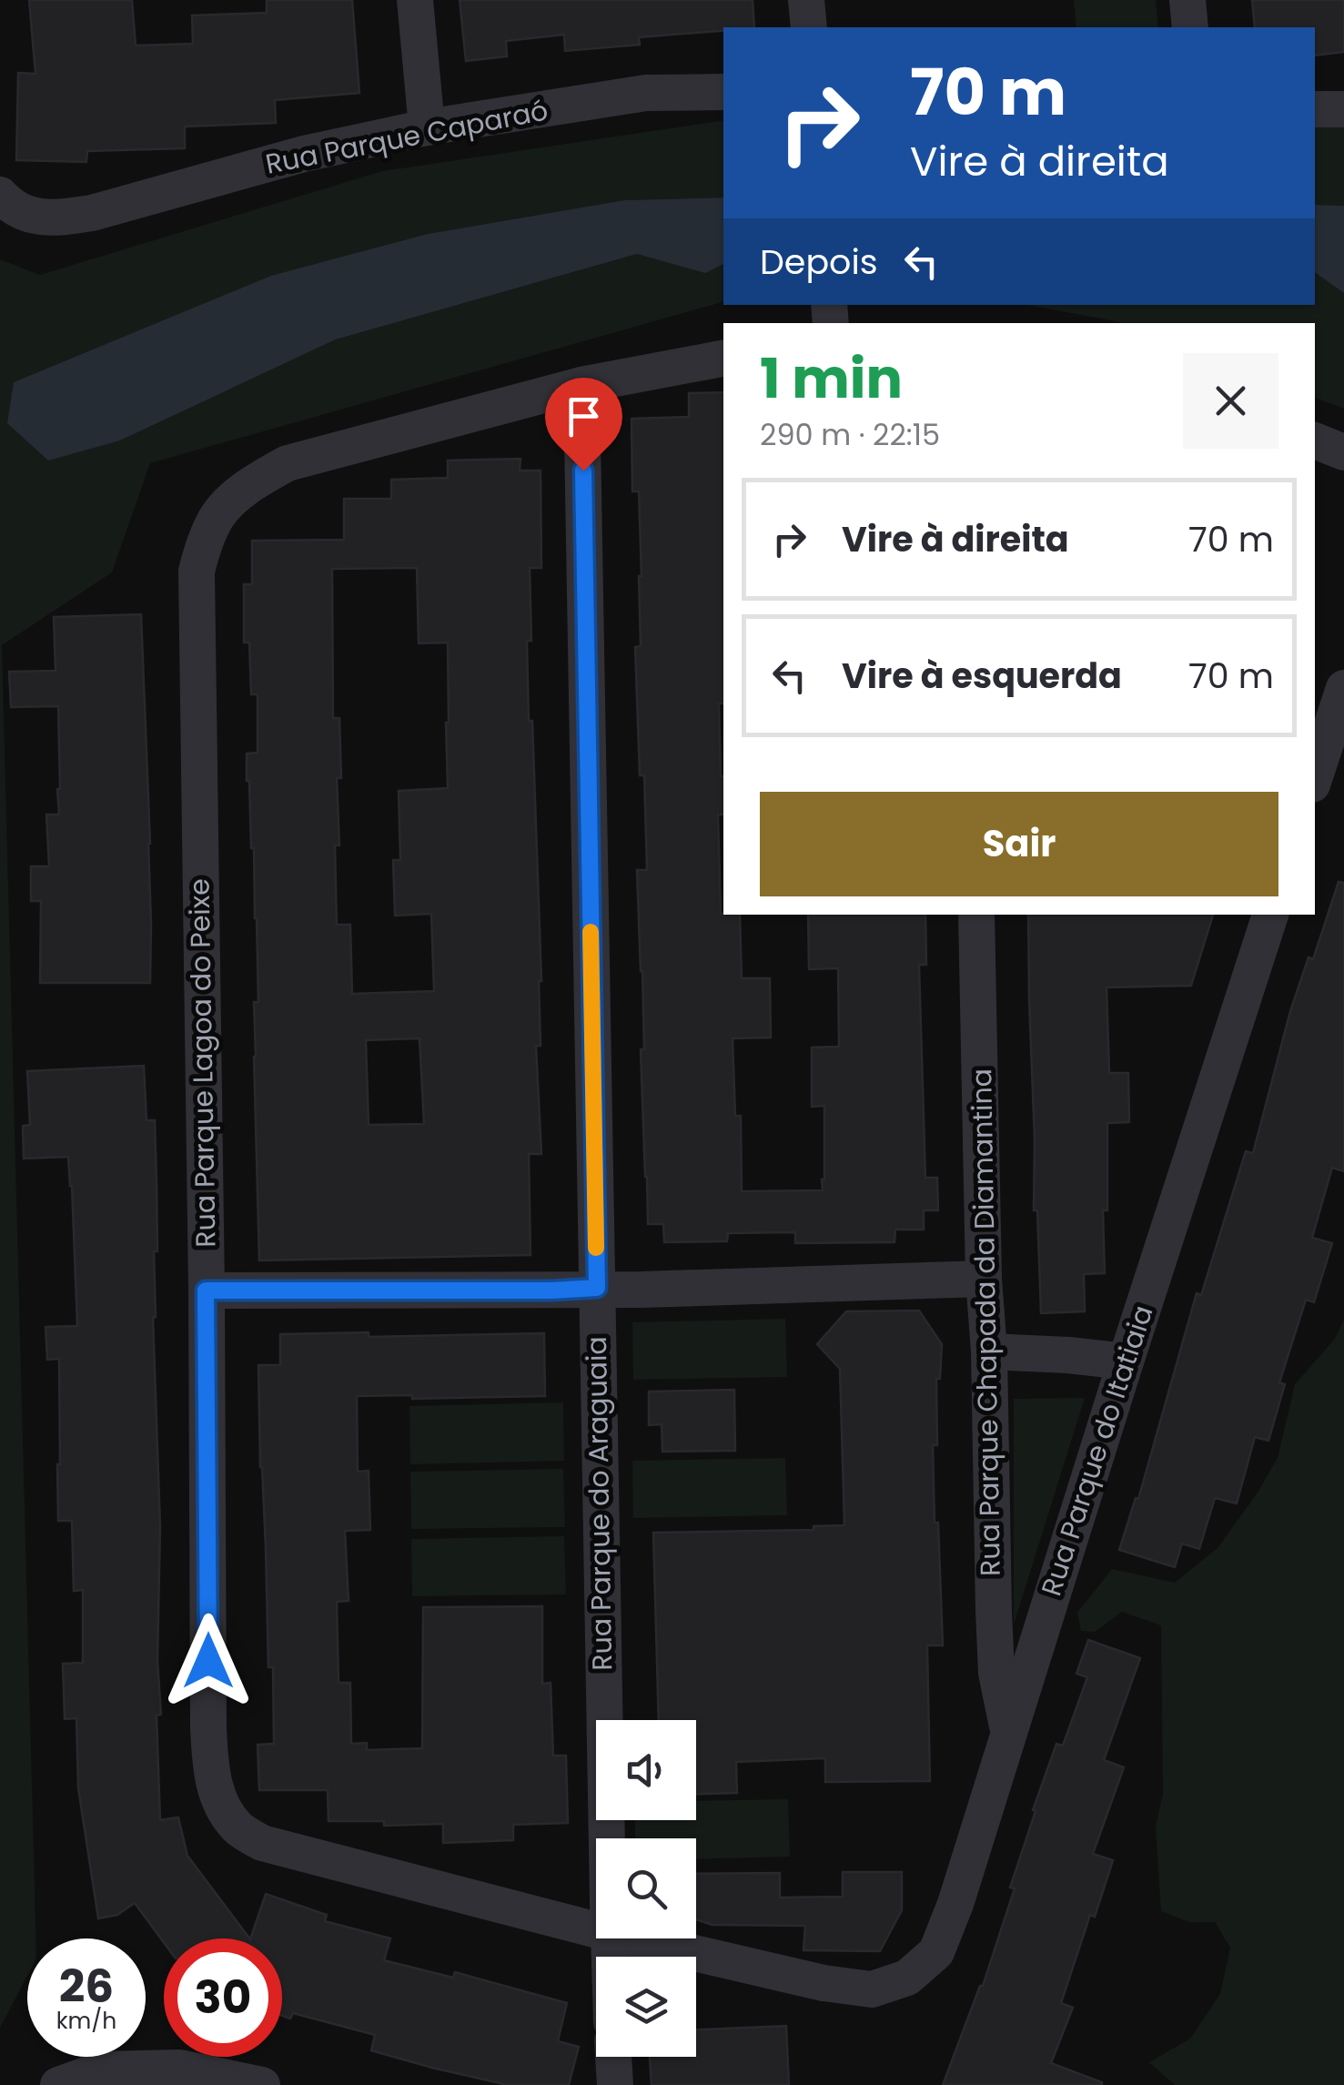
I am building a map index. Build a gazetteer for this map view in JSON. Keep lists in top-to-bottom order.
{
  "streets": {
    "street": [
      "Rua Parque Caparaó",
      "Rua Parque Lagoa do Peixe",
      "Rua Parque Chapada da Diamantina",
      "Rua Parque do Itatiaia",
      "Rua Parque do Araguaia"
    ]
  },
  "crossings": [
    ["Rua Parque Lagoa do Peixe", "Rua Parque do Araguaia"],
    ["Rua Parque Chapada da Diamantina", "Rua Parque do Itatiaia"]
  ],
  "page": {
    "turn": ["70 m", "Vire à direita"],
    "then": "Depois",
    "heading": ["1 min", "290 m · 22:15"],
    "list": [
      {
        "name": "Vire à direita",
        "value": "70 m"
      },
      {
        "name": "Vire à esquerda",
        "value": "70 m"
      }
    ],
    "buttons": "Sair",
    "speed": "26 km/h",
    "limit": "30"
  }
}
